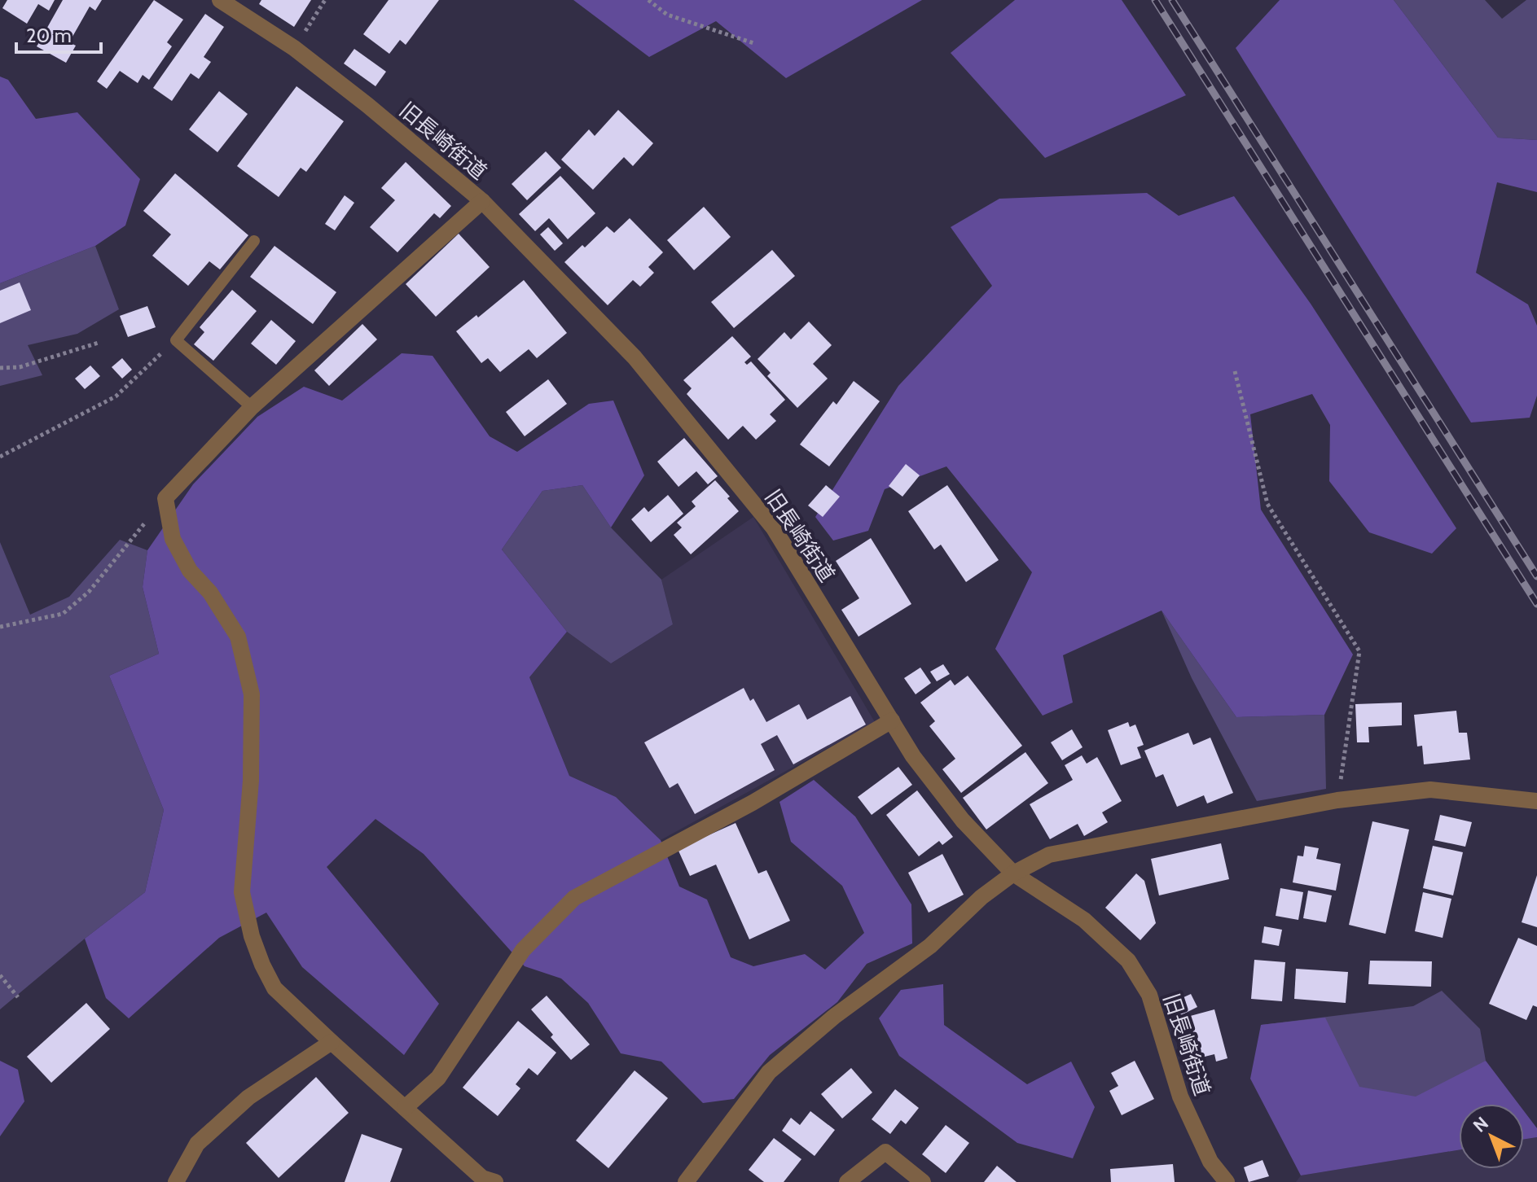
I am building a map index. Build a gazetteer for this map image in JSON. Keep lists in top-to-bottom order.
{
  "streets": {
    "street": ["旧長崎街道"]
  },
  "scale_bar": "20 m",
  "north": "top left"
}
